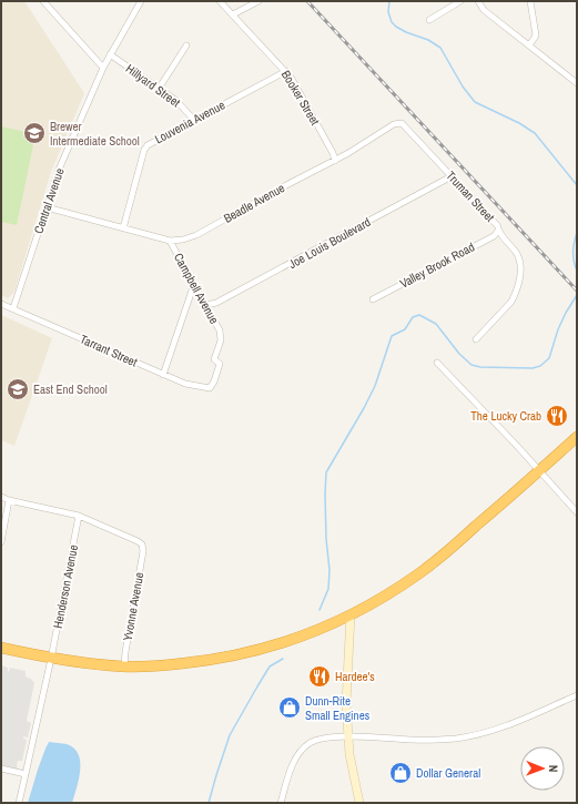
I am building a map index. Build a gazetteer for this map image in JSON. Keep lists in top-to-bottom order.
{
  "streets": {
    "street": [
      "Hillyard Street",
      "Booker Street",
      "Louvenia Avenue",
      "Truman Street",
      "Central Avenue",
      "Beadle Avenue",
      "Joe Louis Boulevard",
      "Valley Brook Road",
      "Campbell Avenue",
      "Tarrant Street",
      "Henderson Avenue",
      "Yvonne Avenue"
    ]
  },
  "crossings": [
    ["Hillyard Street", "Louvenia Avenue"],
    ["Hillyard Street", "Central Avenue"],
    ["Booker Street", "Louvenia Avenue"],
    ["Booker Street", "Truman Street"],
    ["Booker Street", "Beadle Avenue"],
    ["Louvenia Avenue", "Campbell Avenue"],
    ["Truman Street", "Beadle Avenue"],
    ["Truman Street", "Joe Louis Boulevard"],
    ["Truman Street", "Valley Brook Road"],
    ["Central Avenue", "Campbell Avenue"],
    ["Central Avenue", "Tarrant Street"],
    ["Beadle Avenue", "Campbell Avenue"],
    ["Joe Louis Boulevard", "Campbell Avenue"],
    ["Campbell Avenue", "Tarrant Street"],
    ["Henderson Avenue", "Yvonne Avenue"]
  ],
  "places": {
    "school or university": ["Brewer Intermediate School", "East End School"],
    "restaurant": ["The Lucky Crab", "Hardee's"],
    "shop": ["Dunn-Rite Small Engines", "Dollar General"]
  },
  "north": "right"
}
